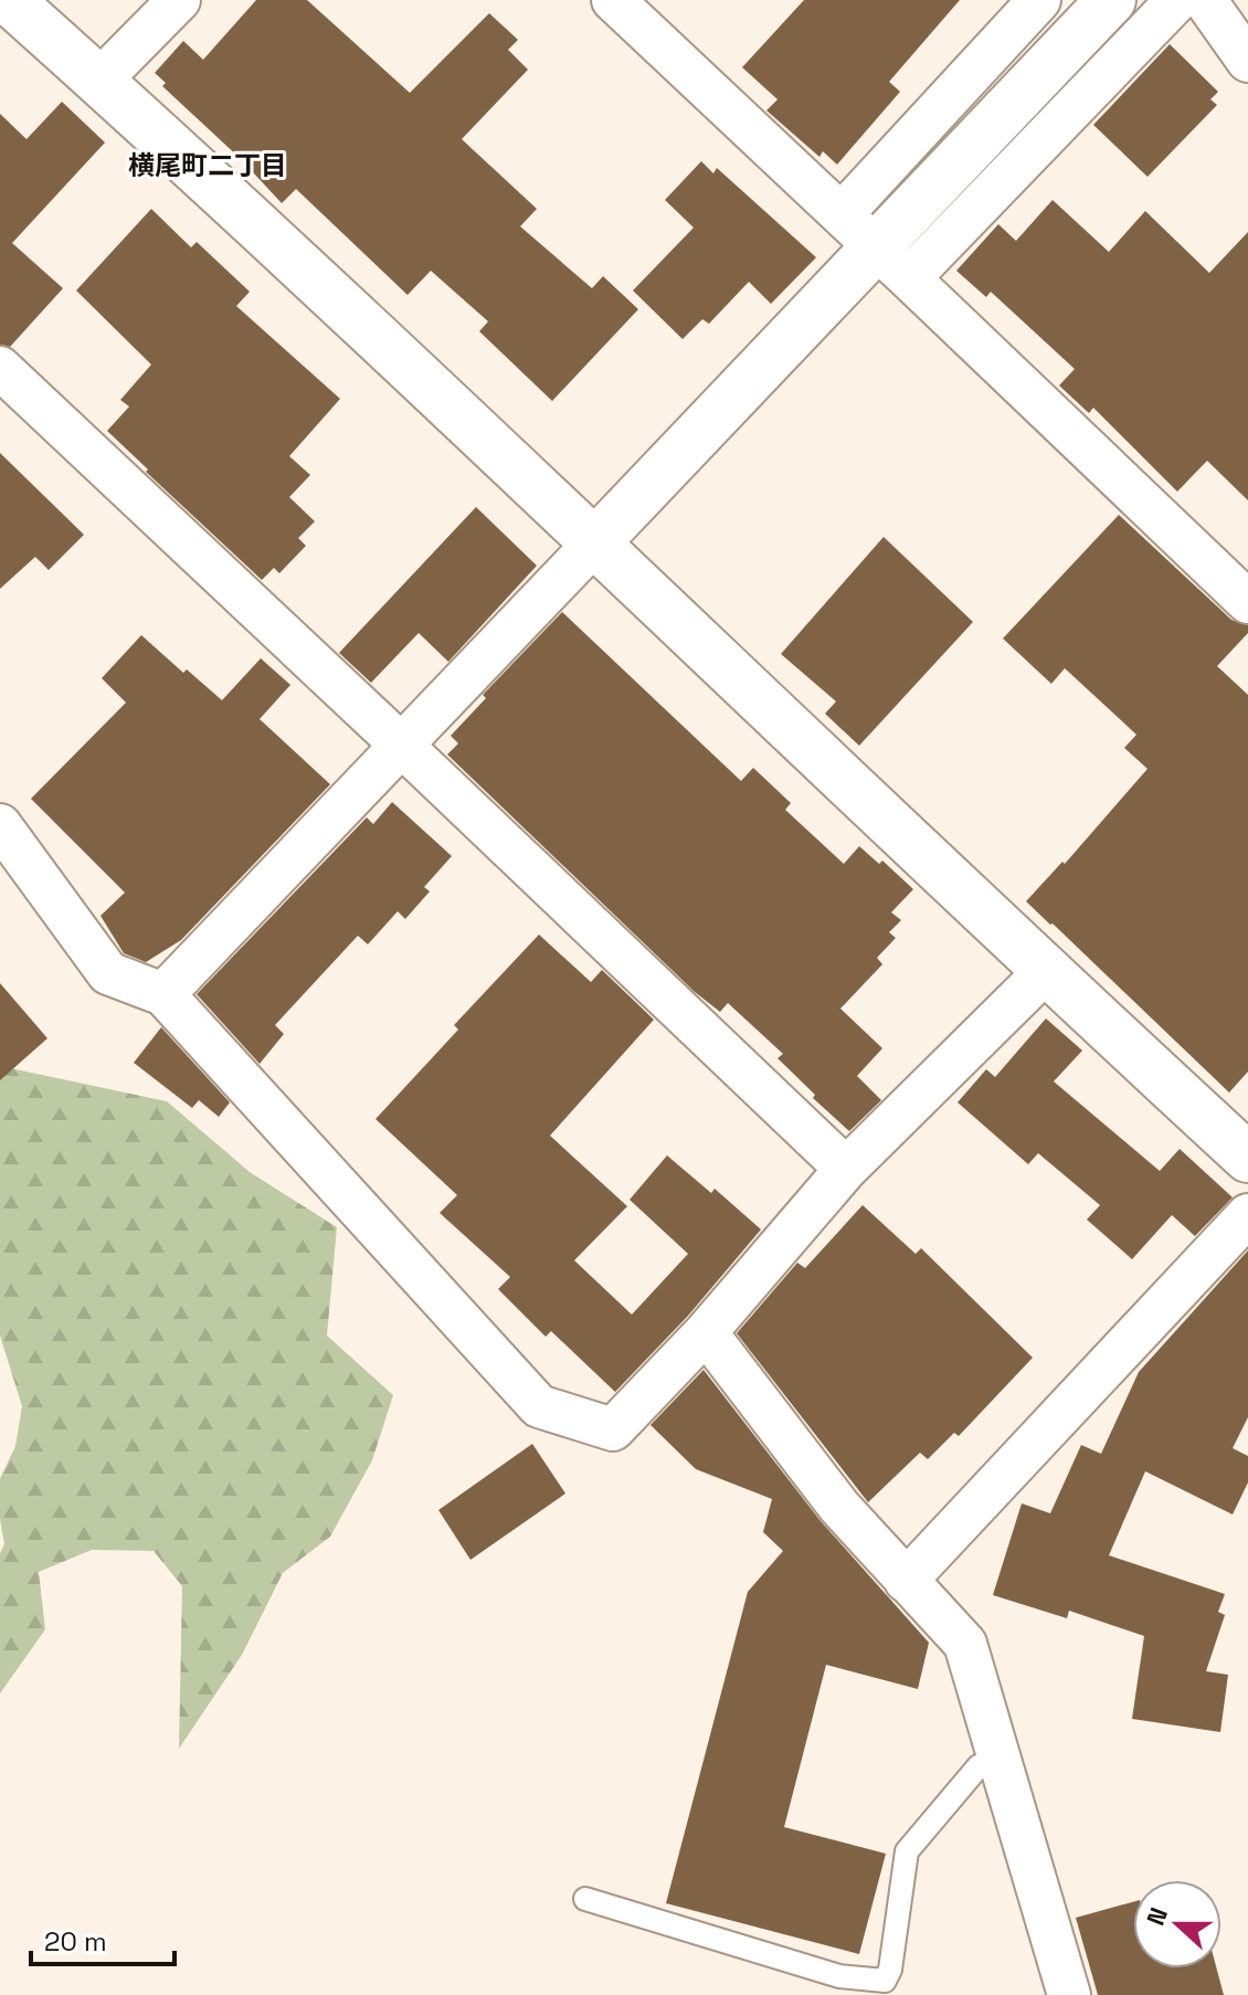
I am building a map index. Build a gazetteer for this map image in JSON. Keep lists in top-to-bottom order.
{
  "districts": ["横尾町二丁目"],
  "scale_bar": "20 m",
  "north": "left"
}
